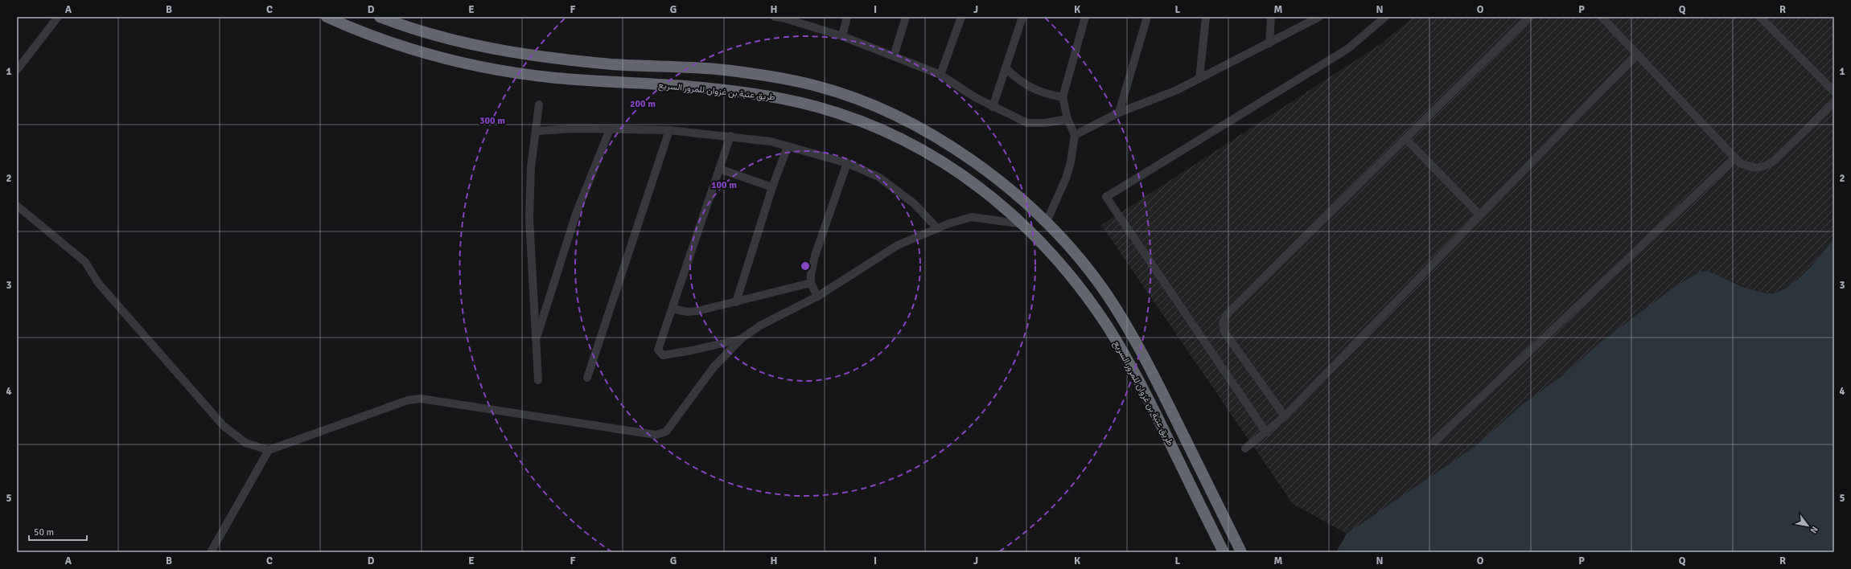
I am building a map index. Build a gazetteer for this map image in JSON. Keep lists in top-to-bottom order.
{
  "streets": {
    "highway": ["طريق عتبة بن غزوان للمرور السريع"]
  },
  "scale_bar": "50 m",
  "north": "bottom right",
  "grid": {
    "columns": [
      "A",
      "B",
      "C",
      "D",
      "E",
      "F",
      "G",
      "H",
      "I",
      "J",
      "K",
      "L",
      "M",
      "N",
      "O",
      "P",
      "Q",
      "R"
    ],
    "rows": [
      "1",
      "2",
      "3",
      "4",
      "5"
    ]
  },
  "rings": ["200 m", "300 m", "100 m"]
}
